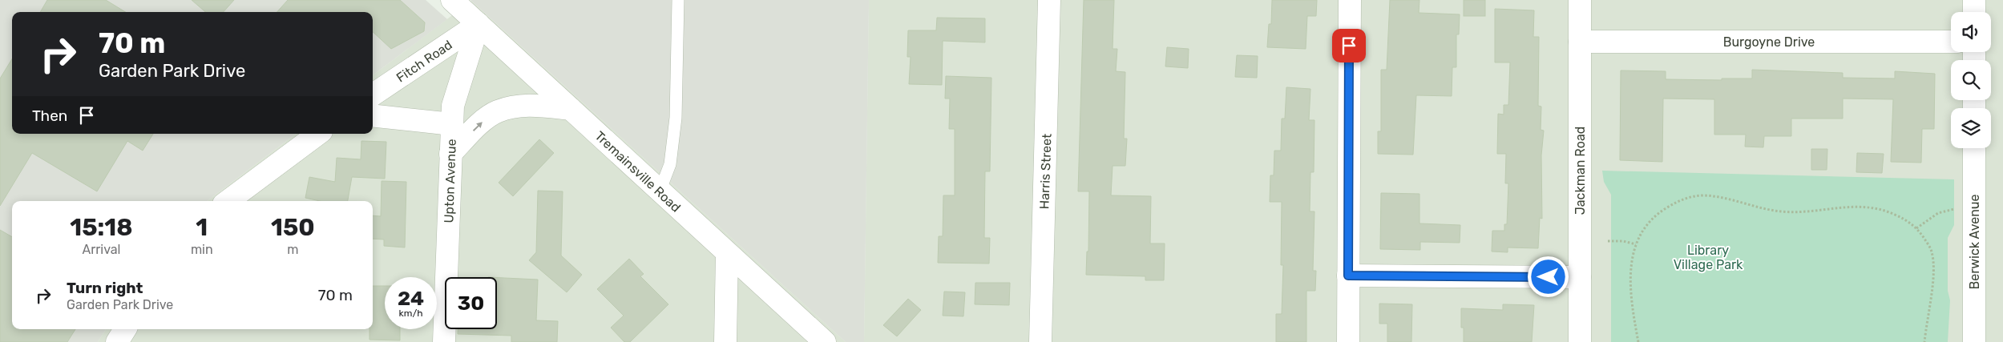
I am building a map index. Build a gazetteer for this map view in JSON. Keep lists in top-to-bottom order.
{
  "streets": {
    "street": [
      "Burgoyne Drive",
      "Fitch Road",
      "Jackman Road",
      "Tremainsville Road",
      "Harris Street",
      "Upton Avenue",
      "Berwick Avenue"
    ]
  },
  "crossings": [
    ["Burgoyne Drive", "Jackman Road"],
    ["Fitch Road", "Tremainsville Road"],
    ["Fitch Road", "Upton Avenue"],
    ["Tremainsville Road", "Upton Avenue"]
  ],
  "parks": ["Library Village Park"],
  "page": {
    "turn": ["70 m", "Garden Park Drive"],
    "then": "Then",
    "eta": [
      "15:18",
      "Arrival",
      "1",
      "min",
      "150",
      "m"
    ],
    "list": [
      {
        "name": "Turn right",
        "note": "Garden Park Drive",
        "value": "70 m"
      }
    ],
    "speed": "24 km/h",
    "limit": "30"
  }
}
